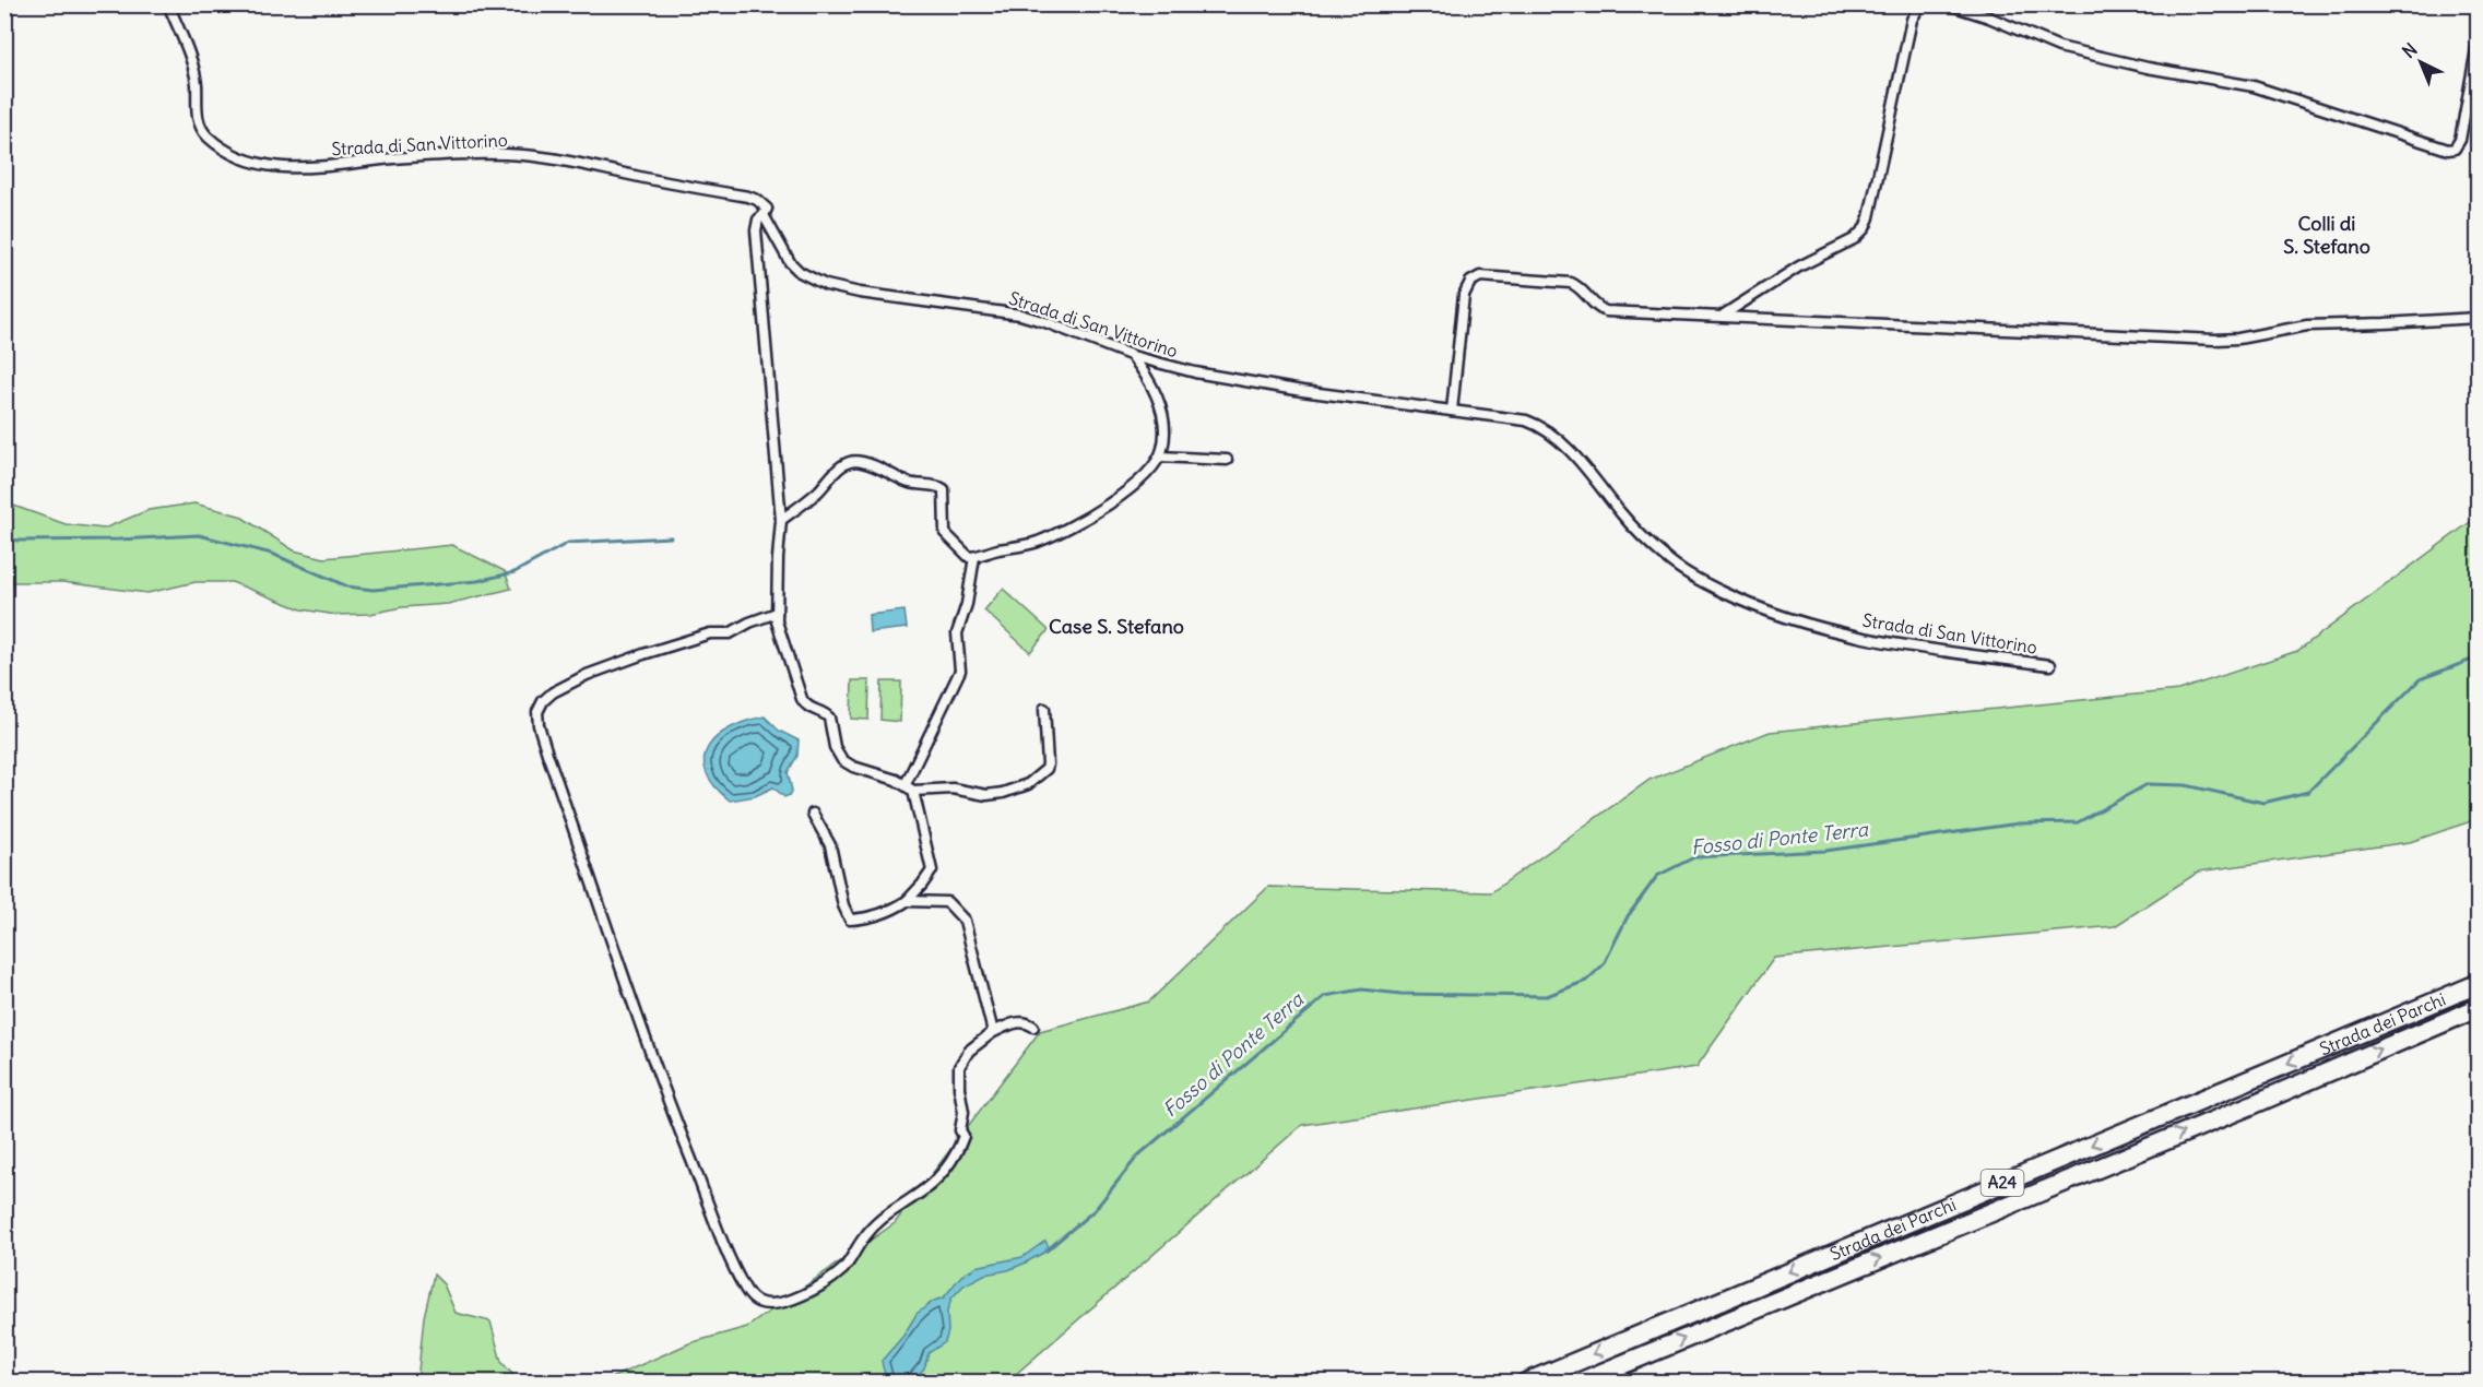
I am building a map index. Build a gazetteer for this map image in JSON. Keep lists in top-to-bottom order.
{
  "streets": {
    "highway": ["Strada dei Parchi", "A24"],
    "street": ["Strada di San Vittorino"]
  },
  "districts": ["Colli di S. Stefano", "Case S. Stefano"],
  "water": ["Fosso di Ponte Terra"],
  "north": "top left"
}
